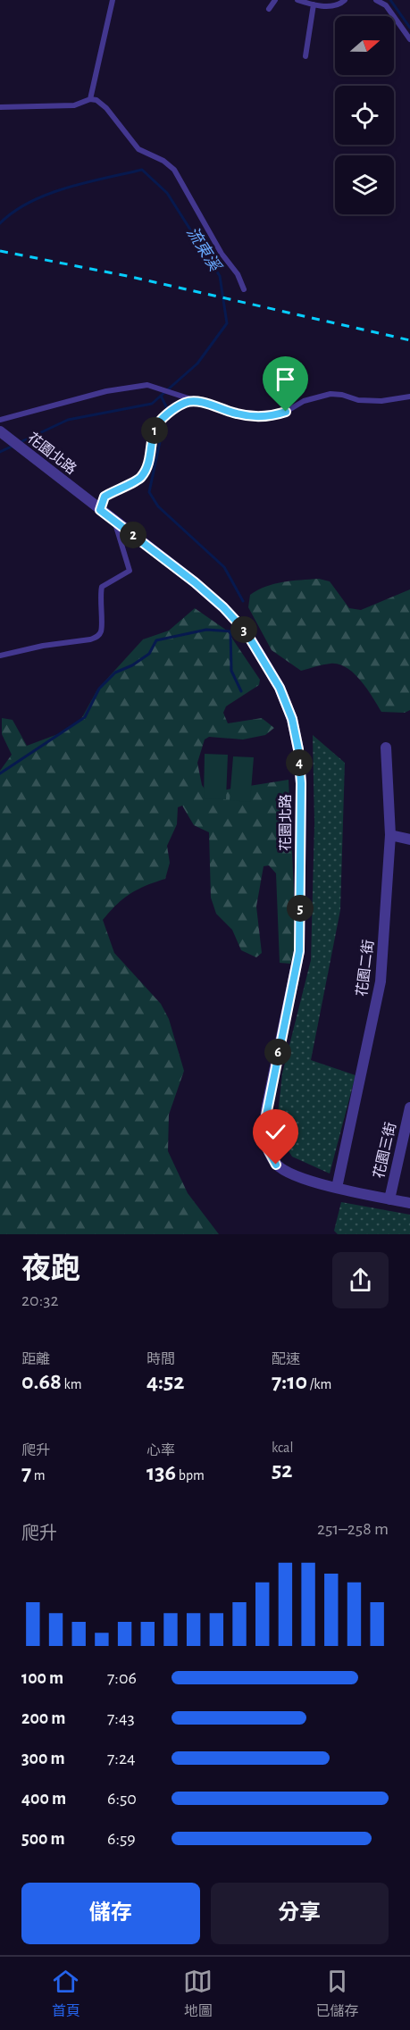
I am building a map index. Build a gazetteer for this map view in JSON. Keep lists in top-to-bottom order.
{
  "streets": {
    "street": ["花園北路", "花園二街", "花園三街"]
  },
  "crossings": [
    ["花園北路", "花園二街"],
    ["花園北路", "花園三街"]
  ],
  "water": ["流東溪"],
  "north": "right",
  "page": {
    "pins": [
      "1",
      "2",
      "3",
      "4",
      "5",
      "6"
    ],
    "heading": ["夜跑", "20:32"],
    "stats": [
      ["距離", "0.68 km"],
      ["時間", "4:52"],
      ["配速", "7:10 /km"],
      ["爬升", "7 m"],
      ["心率", "136 bpm"],
      ["kcal", "52"]
    ],
    "chart": ["爬升", "251–258 m"],
    "list": [
      {
        "name": "100 m",
        "note": "7:06"
      },
      {
        "name": "200 m",
        "note": "7:43"
      },
      {
        "name": "300 m",
        "note": "7:24"
      },
      {
        "name": "400 m",
        "note": "6:50"
      },
      {
        "name": "500 m",
        "note": "6:59"
      }
    ],
    "buttons": ["儲存", "分享"],
    "tabs": ["首頁", "地圖", "已儲存"]
  }
}
